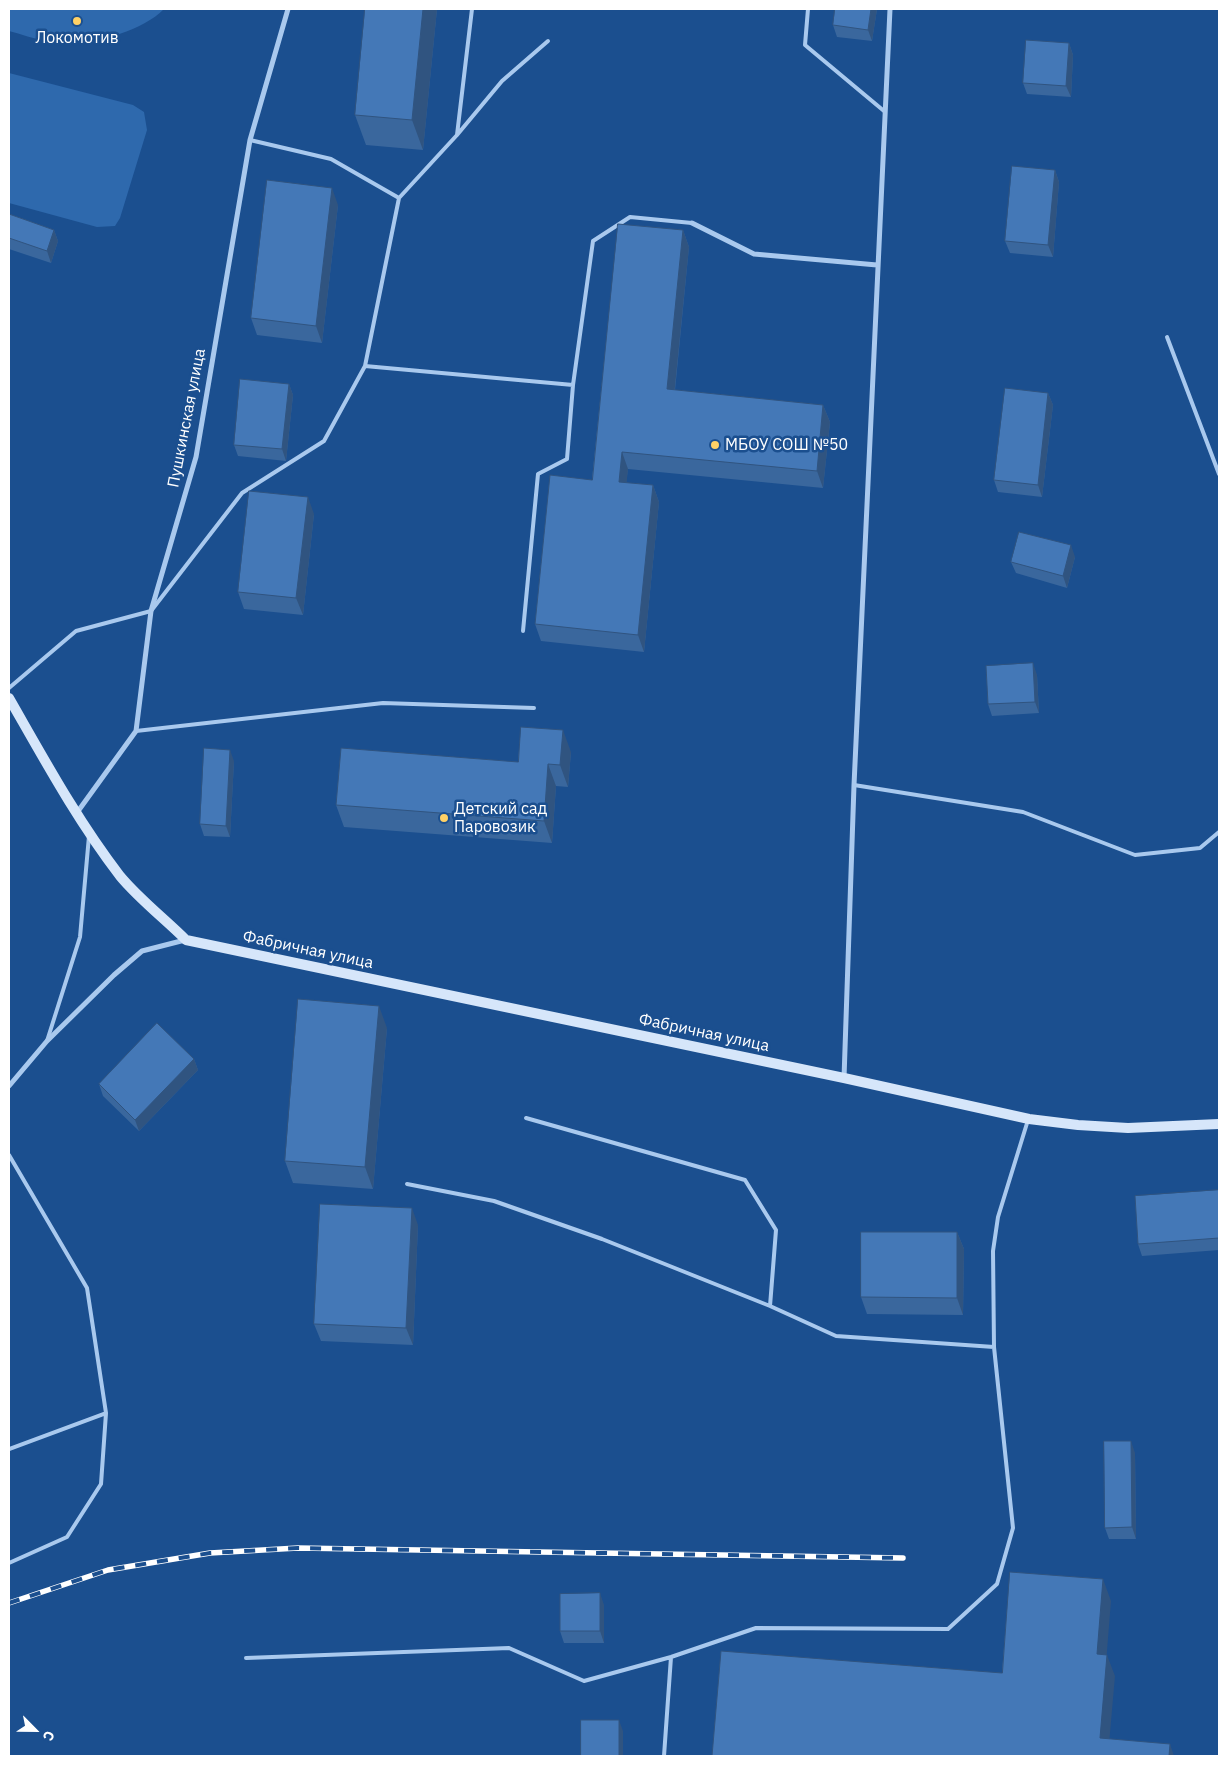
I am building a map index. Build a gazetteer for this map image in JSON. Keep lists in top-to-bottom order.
{
  "streets": {
    "main road": ["Фабричная улица"],
    "street": ["Пушкинская улица"]
  },
  "places": ["Локомотив", "МБОУ СОШ №50", "Детский сад Паровозик"],
  "north": "bottom right"
}
